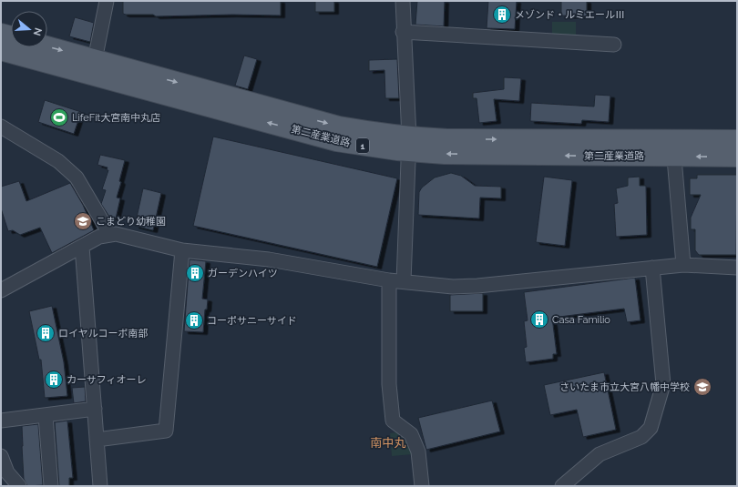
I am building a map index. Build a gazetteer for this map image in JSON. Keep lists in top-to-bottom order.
{
  "streets": {
    "main road": ["第二産業道路", "1"]
  },
  "districts": ["南中丸"],
  "places": {
    "building": [
      "メゾンド・ルミエールⅢ",
      "ガーデンハイツ",
      "Casa Familio",
      "コーポサニーサイド",
      "ロイヤルコーポ南部",
      "カーサフィオーレ"
    ],
    "sports": ["LifeFit大宮南中丸店"],
    "school or university": ["こまどり幼稚園", "さいたま市立大宮八幡中学校"]
  },
  "north": "right"
}
